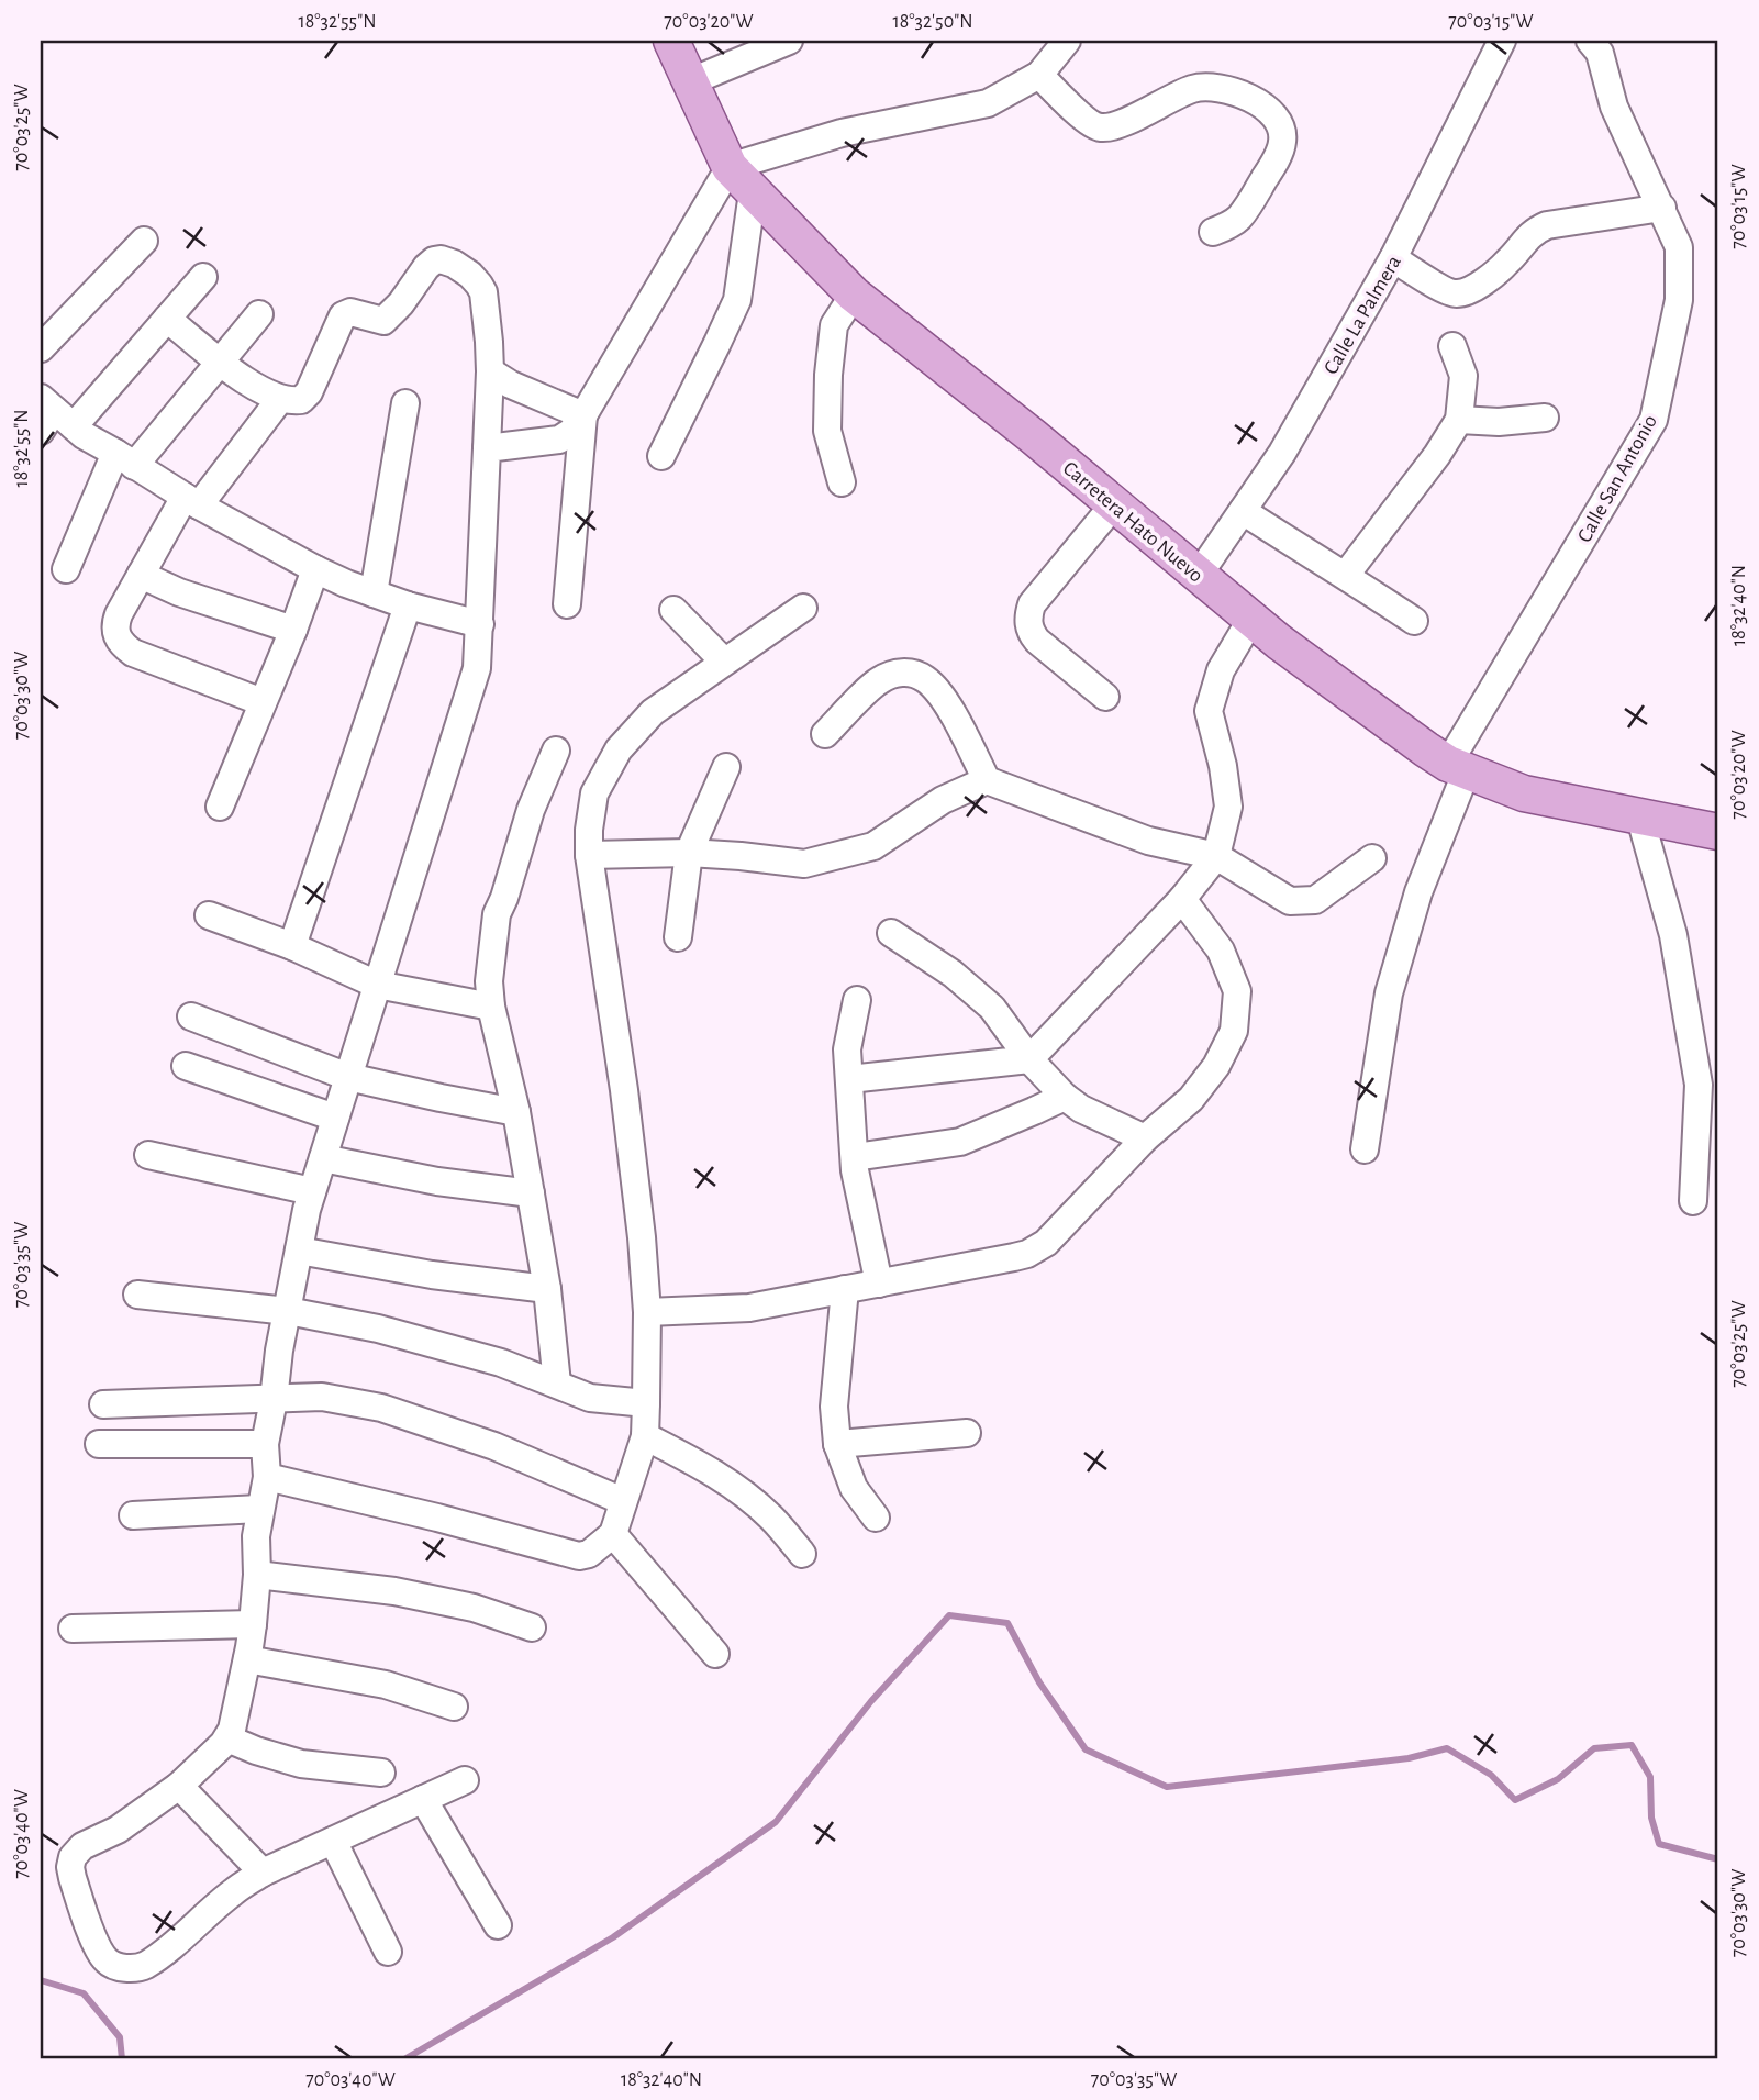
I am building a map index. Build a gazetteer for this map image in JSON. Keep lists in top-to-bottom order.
{
  "streets": {
    "main road": ["Carretera Hato Nuevo"],
    "street": ["Calle La Palmera", "Calle San Antonio"]
  },
  "crossings": [
    ["Calle La Palmera", "Carretera Hato Nuevo"],
    ["Calle San Antonio", "Carretera Hato Nuevo"]
  ],
  "coordinates": [
    "18°32'55\"N",
    "70°03'20\"W",
    "18°32'50\"N",
    "70°03'15\"W",
    "70°03'25\"W",
    "18°32'40\"N",
    "70°03'30\"W",
    "70°03'35\"W",
    "70°03'40\"W"
  ]
}
